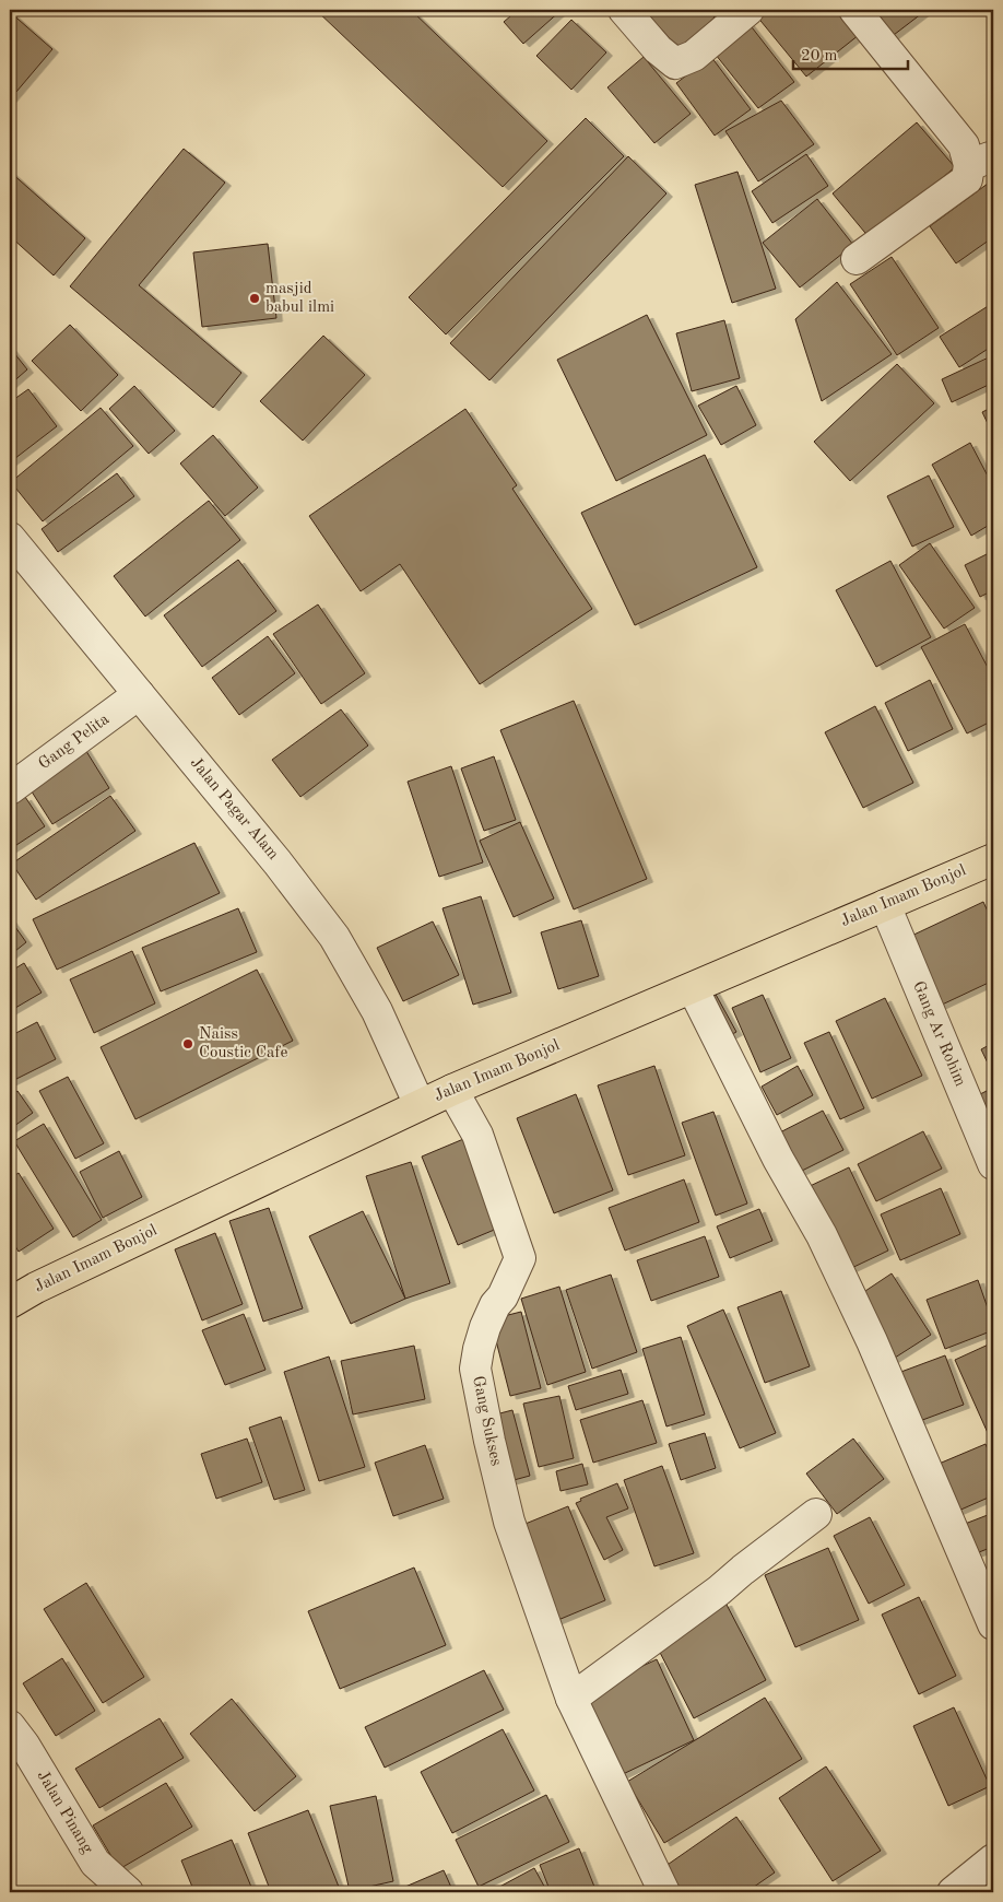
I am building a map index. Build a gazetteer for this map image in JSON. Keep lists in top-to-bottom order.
{
  "streets": {
    "highway": ["Jalan Imam Bonjol"],
    "street": [
      "Gang Pelita",
      "Jalan Pagar Alam",
      "Gang Ar Rohim",
      "Gang Sukses",
      "Jalan Pinang"
    ]
  },
  "crossings": [
    ["Gang Pelita", "Jalan Pagar Alam"],
    ["Jalan Pagar Alam", "Jalan Imam Bonjol"],
    ["Jalan Imam Bonjol", "Gang Ar Rohim"],
    ["Jalan Imam Bonjol", "Gang Sukses"]
  ],
  "places": ["masjid babul ilmi", "Naiss Coustic Cafe"],
  "scale_bar": "20 m"
}
